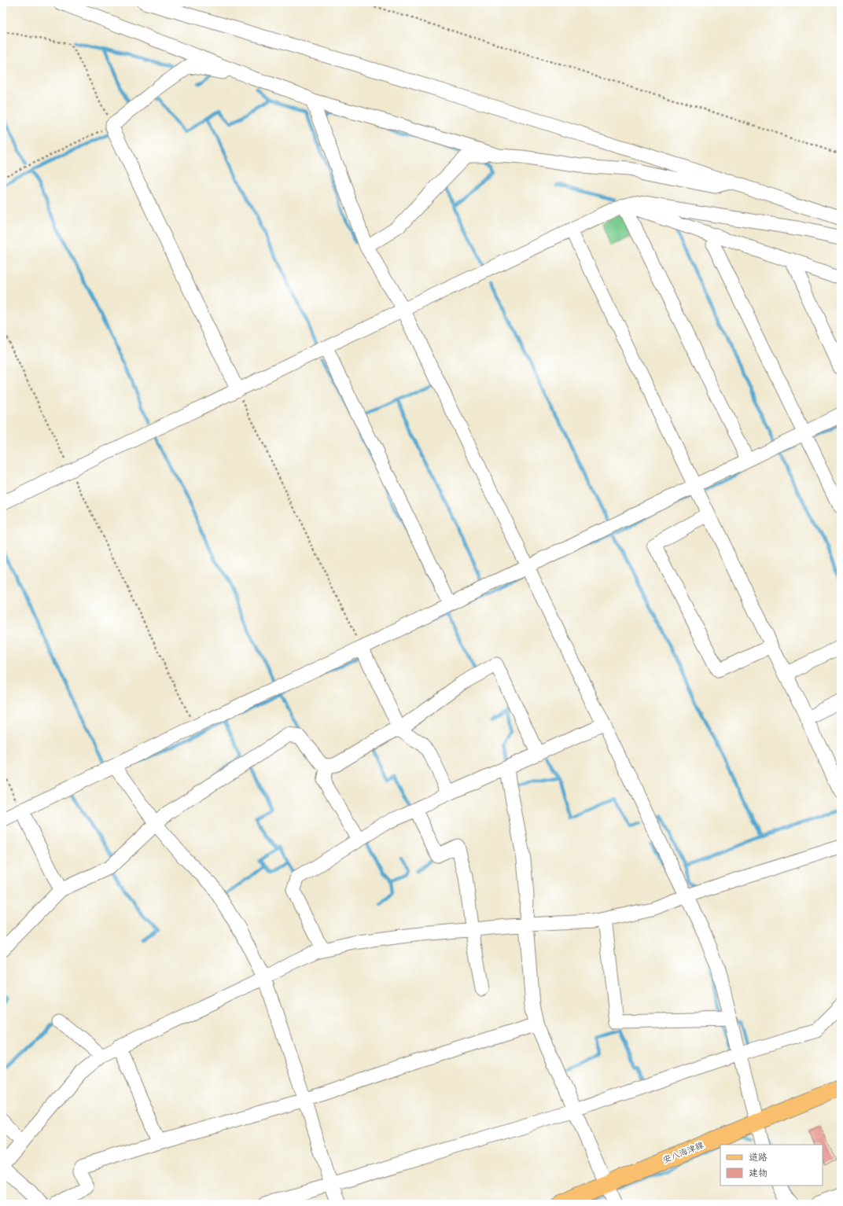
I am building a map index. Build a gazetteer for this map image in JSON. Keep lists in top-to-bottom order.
{
  "streets": {
    "main road": ["安八海津線"]
  },
  "legend": ["道路", "建物"]
}
